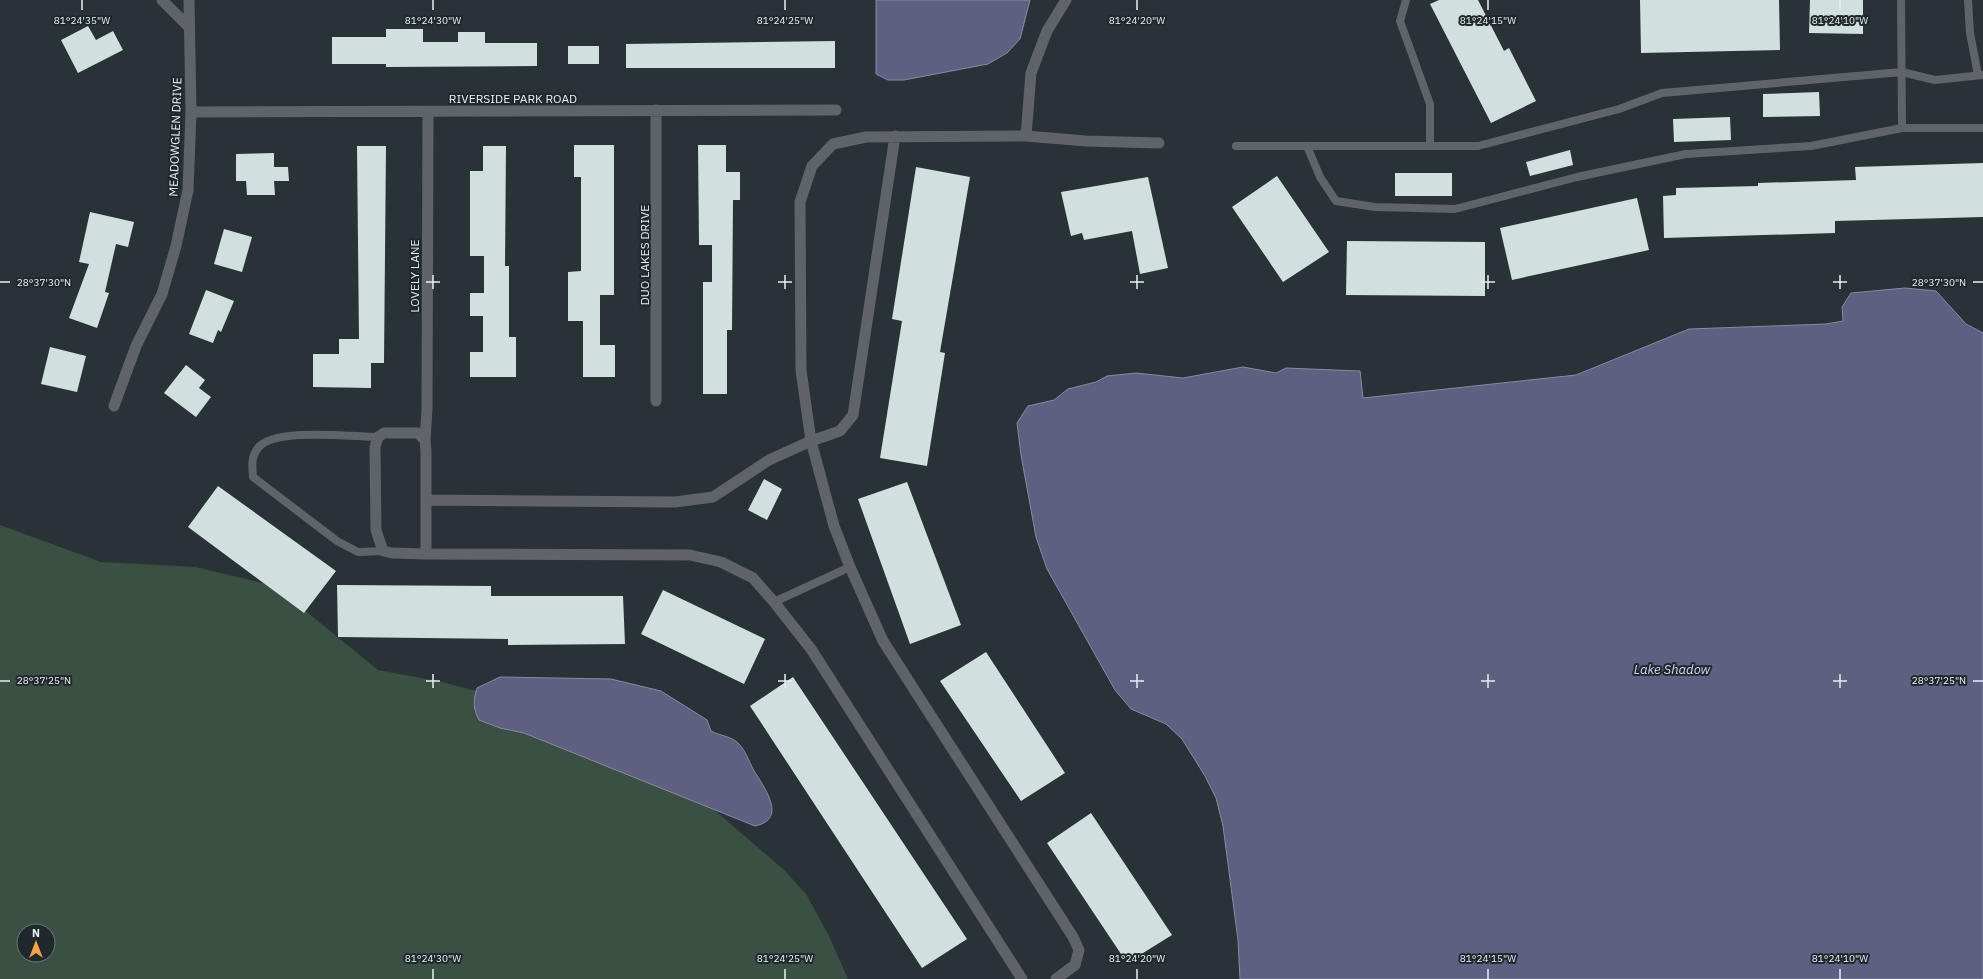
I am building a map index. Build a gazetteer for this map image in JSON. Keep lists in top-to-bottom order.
{
  "streets": {
    "street": [
      "RIVERSIDE PARK ROAD",
      "MEADOWGLEN DRIVE",
      "DUO LAKES DRIVE",
      "LOVELY LANE"
    ]
  },
  "crossings": [
    ["RIVERSIDE PARK ROAD", "MEADOWGLEN DRIVE"],
    ["RIVERSIDE PARK ROAD", "DUO LAKES DRIVE"],
    ["RIVERSIDE PARK ROAD", "LOVELY LANE"]
  ],
  "water": ["Lake Shadow"],
  "north": "top",
  "coordinates": [
    "81°24'35\"W",
    "81°24'30\"W",
    "81°24'25\"W",
    "81°24'20\"W",
    "81°24'15\"W",
    "81°24'10\"W",
    "28°37'30\"N",
    "28°37'25\"N"
  ]
}
